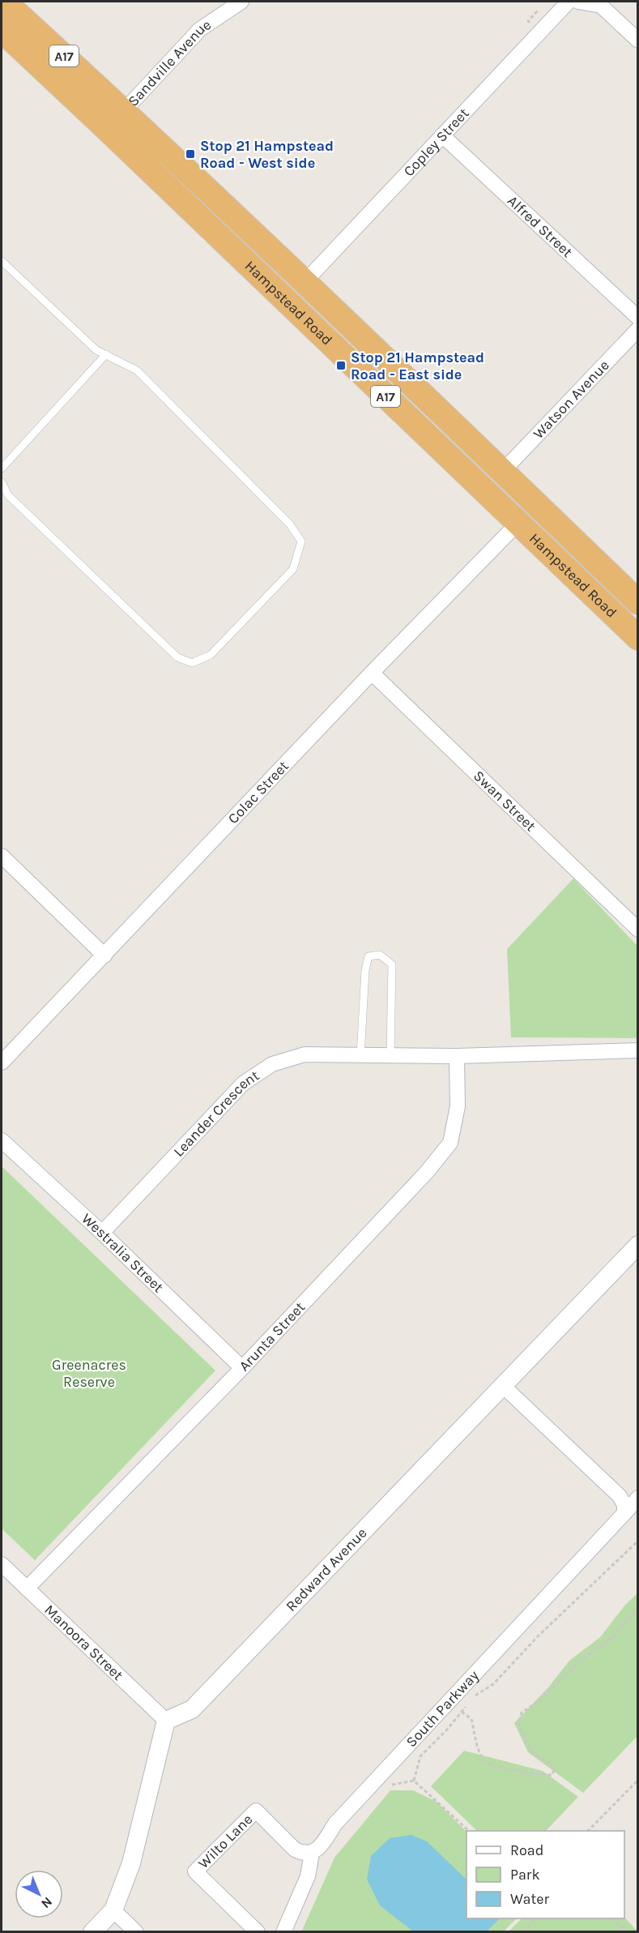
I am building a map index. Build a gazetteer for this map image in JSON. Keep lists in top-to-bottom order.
{
  "streets": {
    "highway": ["A17", "Hampstead Road"],
    "street": [
      "Sandville Avenue",
      "Copley Street",
      "Alfred Street",
      "Watson Avenue",
      "Colac Street",
      "Swan Street",
      "Leander Crescent",
      "Westralia Street",
      "Arunta Street",
      "Redward Avenue",
      "Manoora Street",
      "South Parkway",
      "Wilto Lane"
    ]
  },
  "crossings": [
    ["Sandville Avenue", "Hampstead Road"],
    ["Copley Street", "Alfred Street"],
    ["Copley Street", "Hampstead Road"],
    ["Hampstead Road", "Watson Avenue"],
    ["Hampstead Road", "Colac Street"],
    ["Colac Street", "Swan Street"],
    ["Leander Crescent", "Westralia Street"],
    ["Leander Crescent", "Arunta Street"],
    ["Westralia Street", "Arunta Street"],
    ["Arunta Street", "Manoora Street"],
    ["Redward Avenue", "Manoora Street"],
    ["South Parkway", "Wilto Lane"]
  ],
  "parks": ["Greenacres Reserve"],
  "places": {
    "transit": ["Stop 21 Hampstead Road - West side", "Stop 21 Hampstead Road - East side"]
  },
  "legend": ["Road", "Park", "Water"],
  "north": "bottom right"
}
